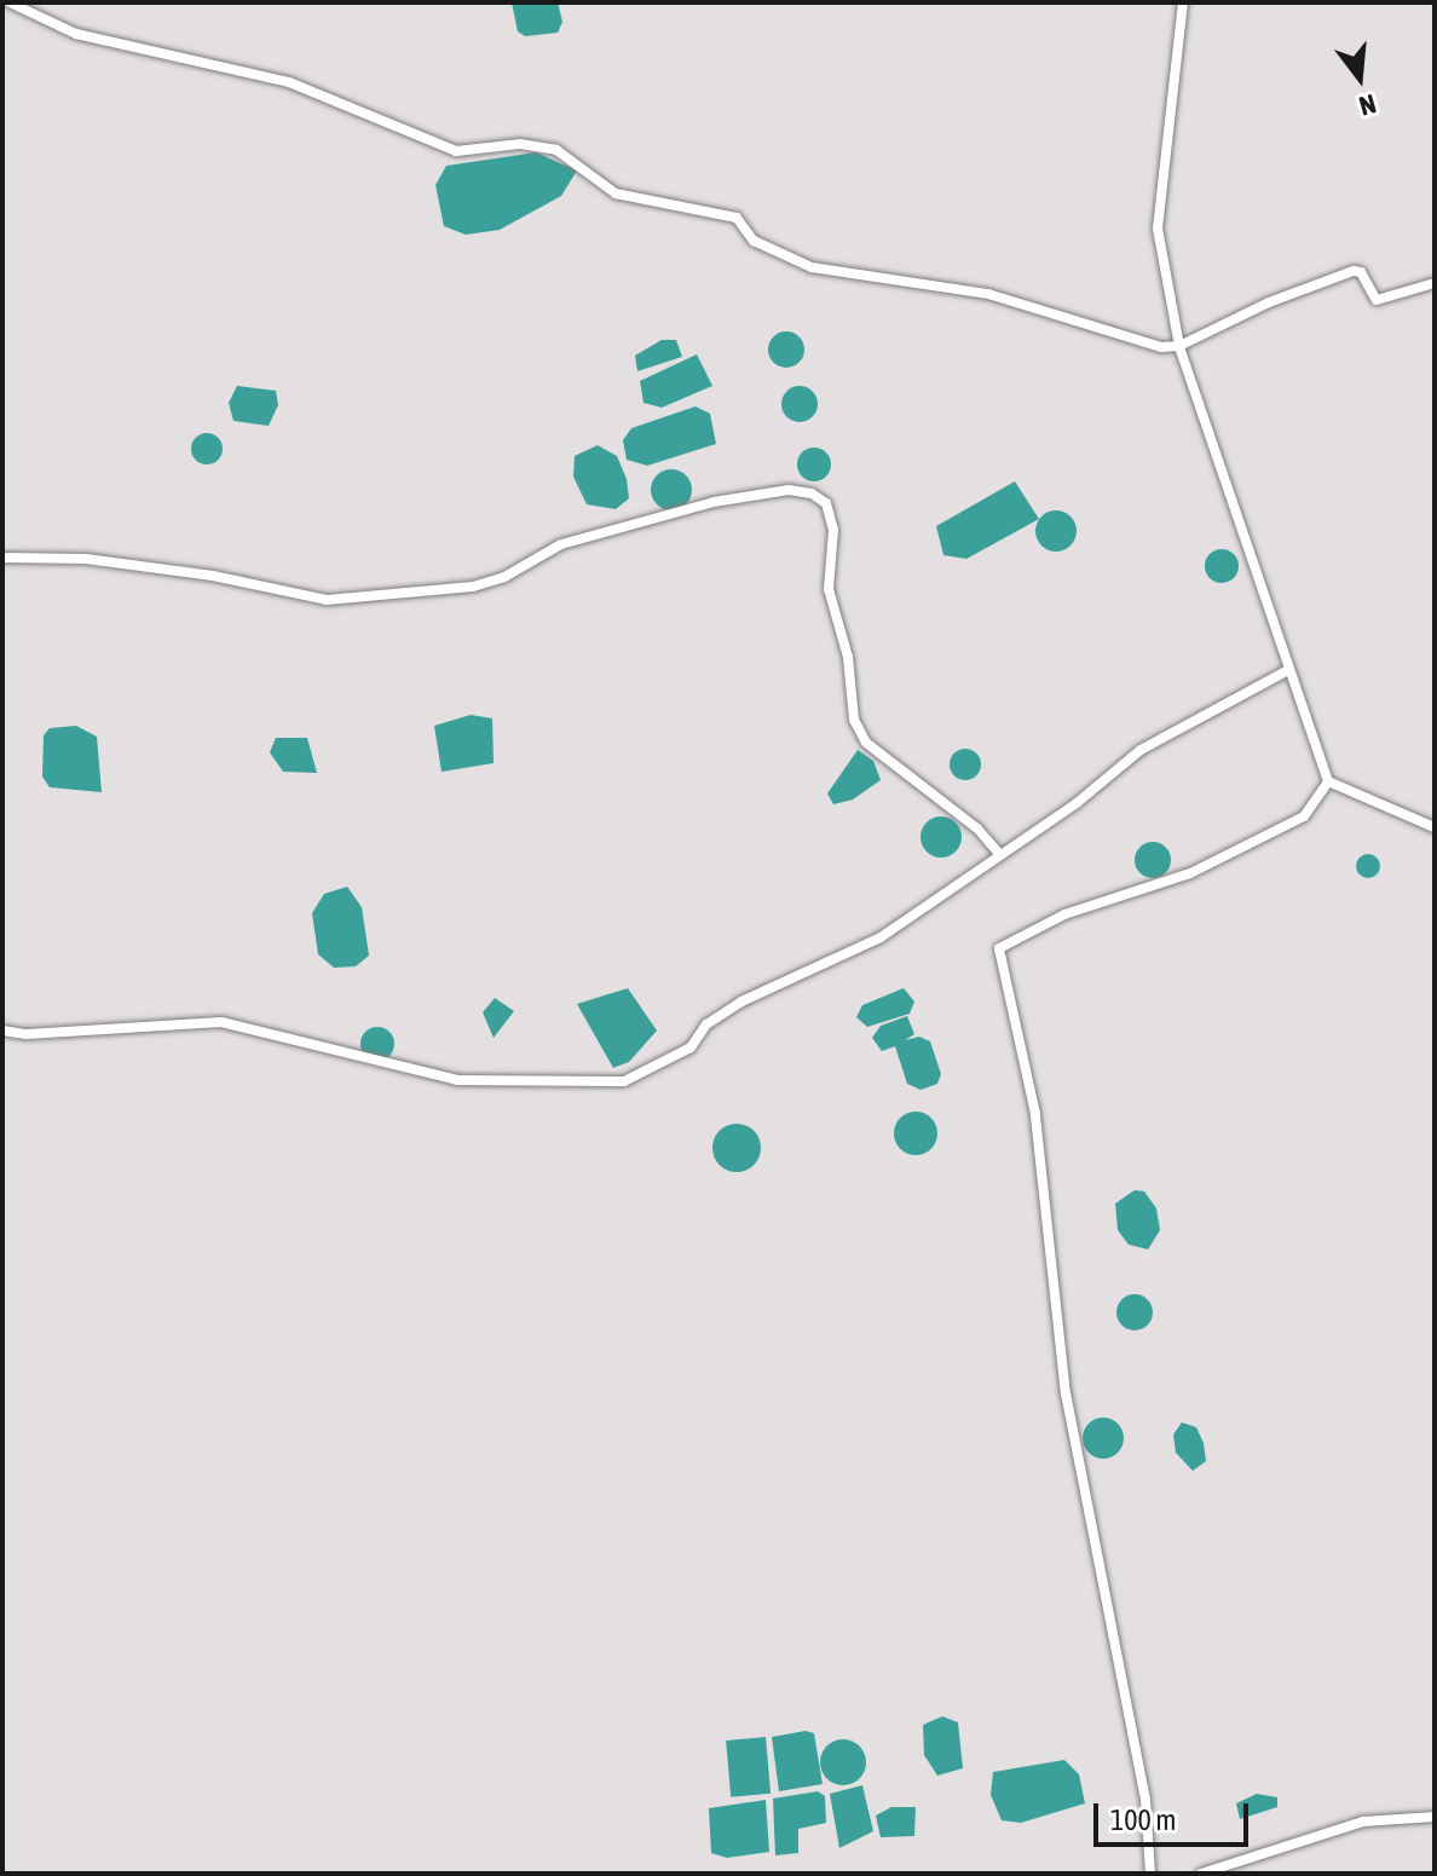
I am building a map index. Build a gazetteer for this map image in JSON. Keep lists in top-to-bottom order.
{
  "scale_bar": "100 m",
  "north": "bottom"
}
